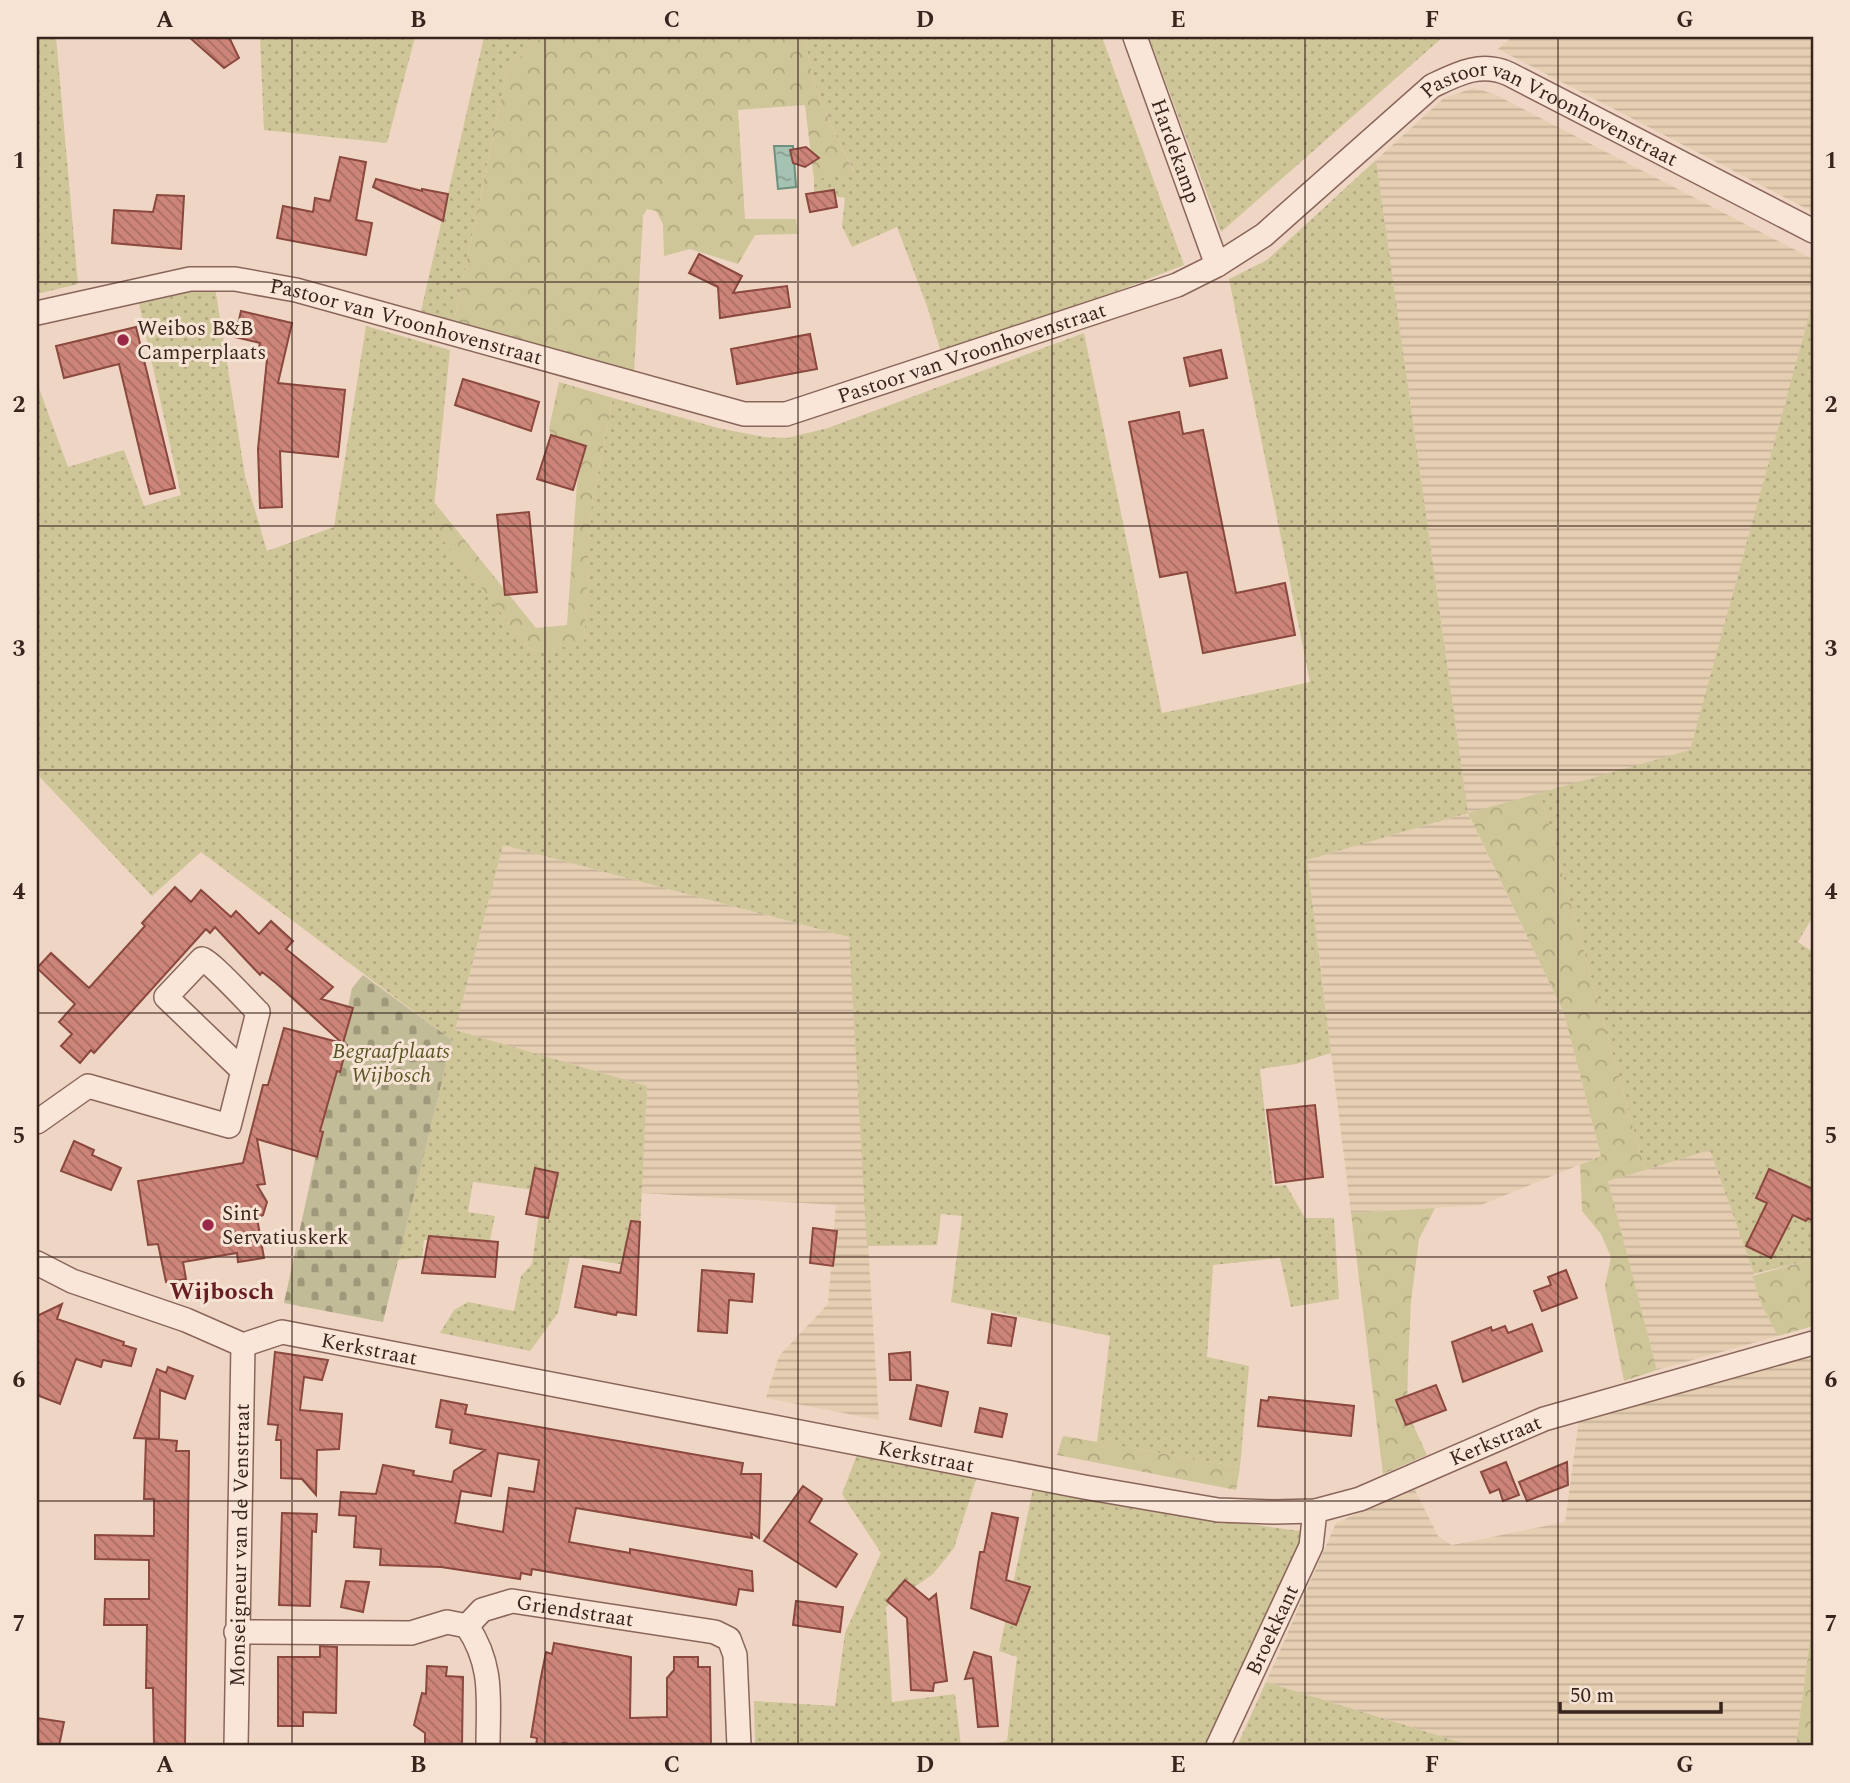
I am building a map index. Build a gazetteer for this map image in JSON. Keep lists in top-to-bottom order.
{
  "streets": {
    "street": [
      "Pastoor van Vroonhovenstraat",
      "Hardekamp",
      "Kerkstraat",
      "Monseigneur van de Venstraat",
      "Griendstraat",
      "Broekkant"
    ]
  },
  "crossings": [
    ["Pastoor van Vroonhovenstraat", "Hardekamp"],
    ["Kerkstraat", "Monseigneur van de Venstraat"],
    ["Kerkstraat", "Broekkant"]
  ],
  "districts": ["Wijbosch"],
  "parks": ["Begraafplaats Wijbosch"],
  "places": ["Weibos B&B Camperplaats", "Sint Servatiuskerk"],
  "scale_bar": "50 m",
  "grid": {
    "columns": [
      "A",
      "B",
      "C",
      "D",
      "E",
      "F",
      "G"
    ],
    "rows": [
      "1",
      "2",
      "3",
      "4",
      "5",
      "6",
      "7"
    ]
  }
}
